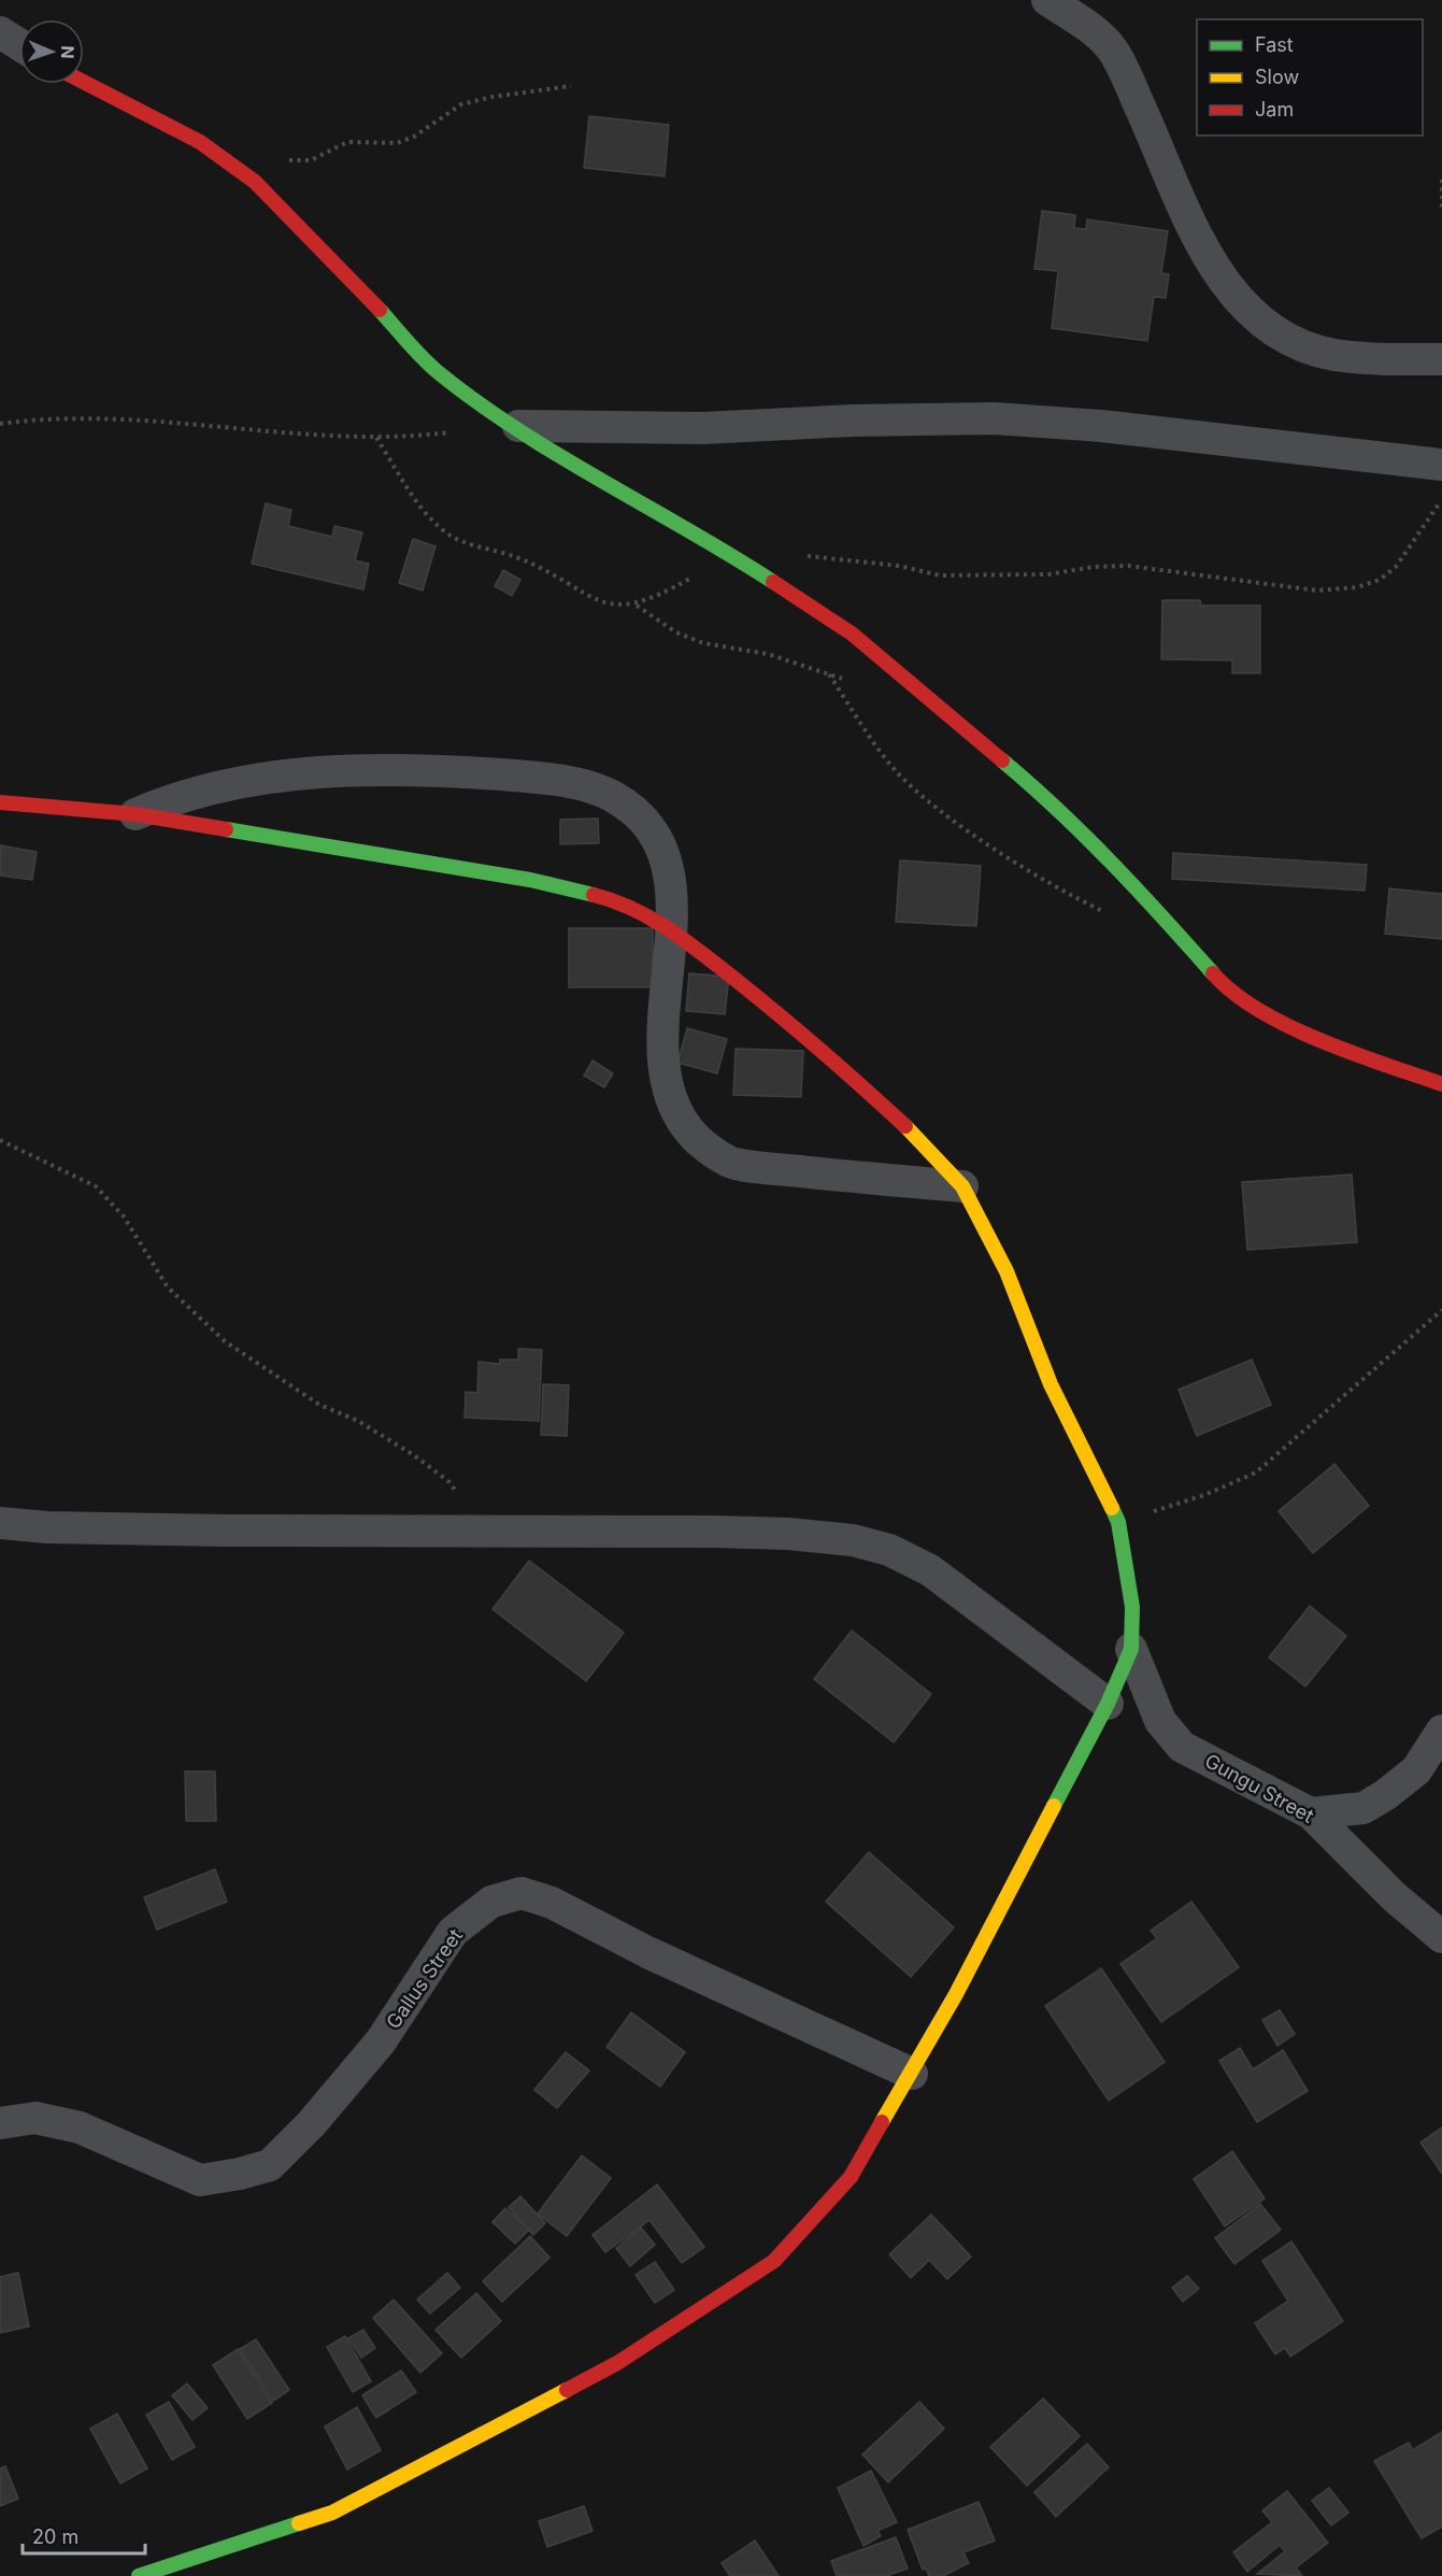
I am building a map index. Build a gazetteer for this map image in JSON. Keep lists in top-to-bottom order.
{
  "streets": {
    "street": ["Gungu Street", "Gallus Street"]
  },
  "legend": ["Fast", "Slow", "Jam"],
  "scale_bar": "20 m",
  "north": "right"
}
